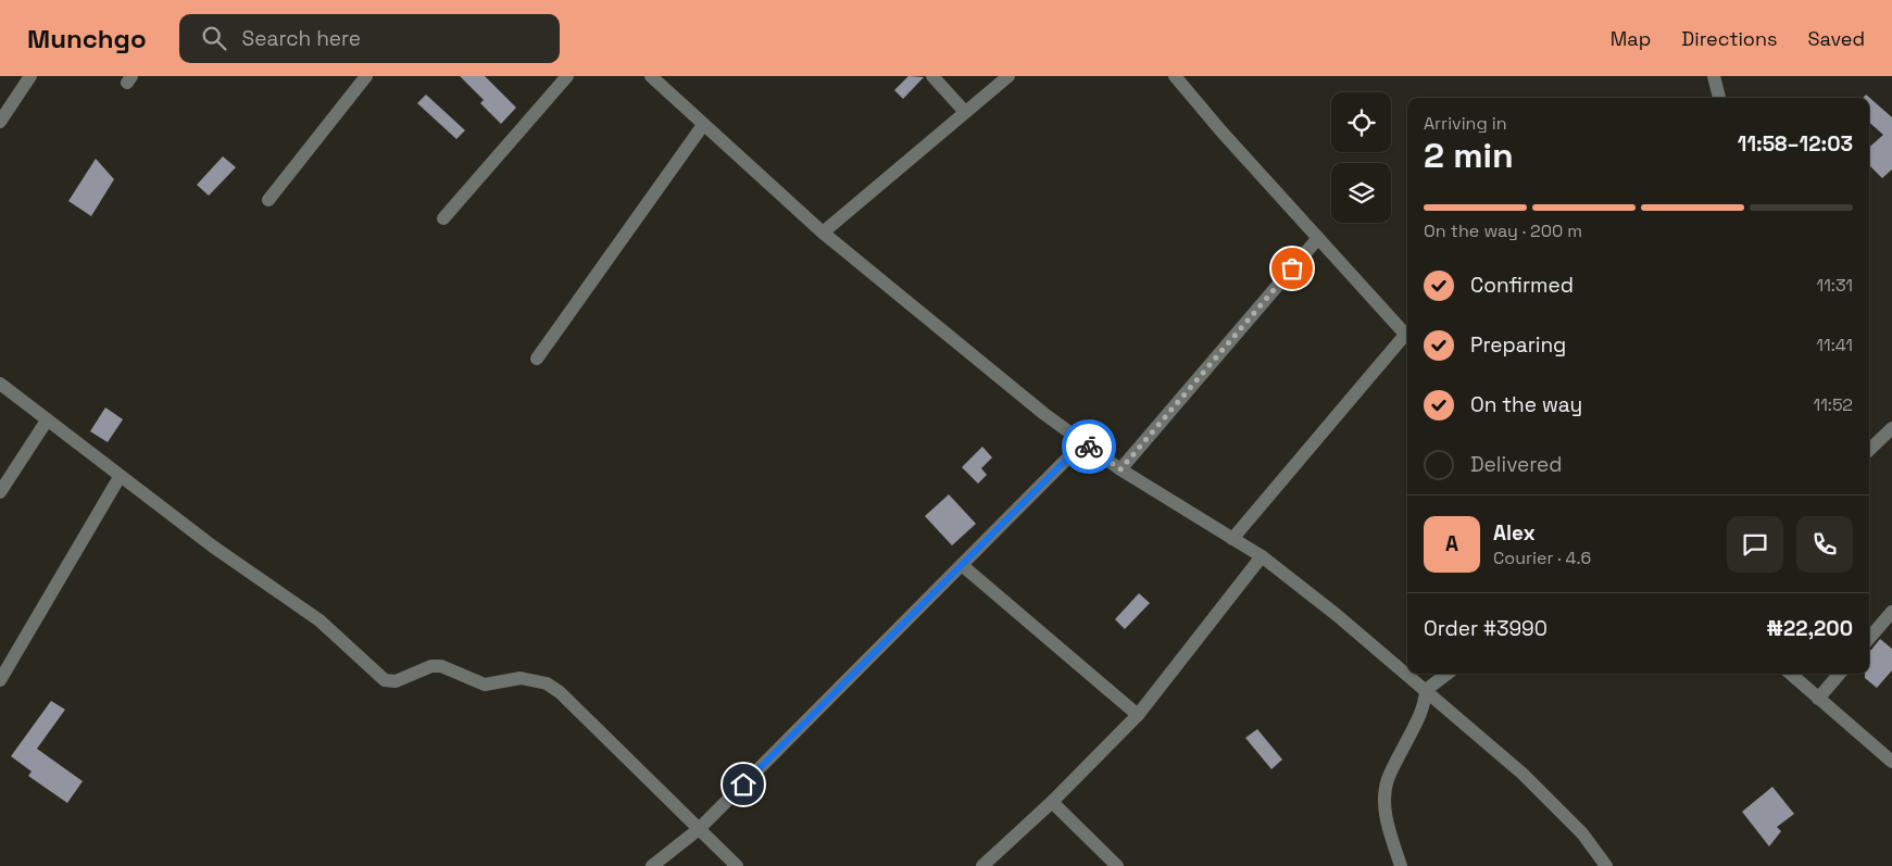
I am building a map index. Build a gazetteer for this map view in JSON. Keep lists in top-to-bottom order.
{
  "page": {
    "header": "Munchgo",
    "search": "Search here",
    "nav": ["Map", "Directions", "Saved"],
    "heading": ["2 min", "Arriving in", "11:58–12:03"],
    "panel": [
      "Alex",
      "Courier · 4.6",
      "Order #3990",
      "₦22,200"
    ],
    "bar": "On the way · 200 m",
    "list": [
      ["Confirmed", "11:31"],
      ["Preparing", "11:41"],
      ["On the way", "11:52"],
      "Delivered"
    ],
    "round": "A"
  }
}
